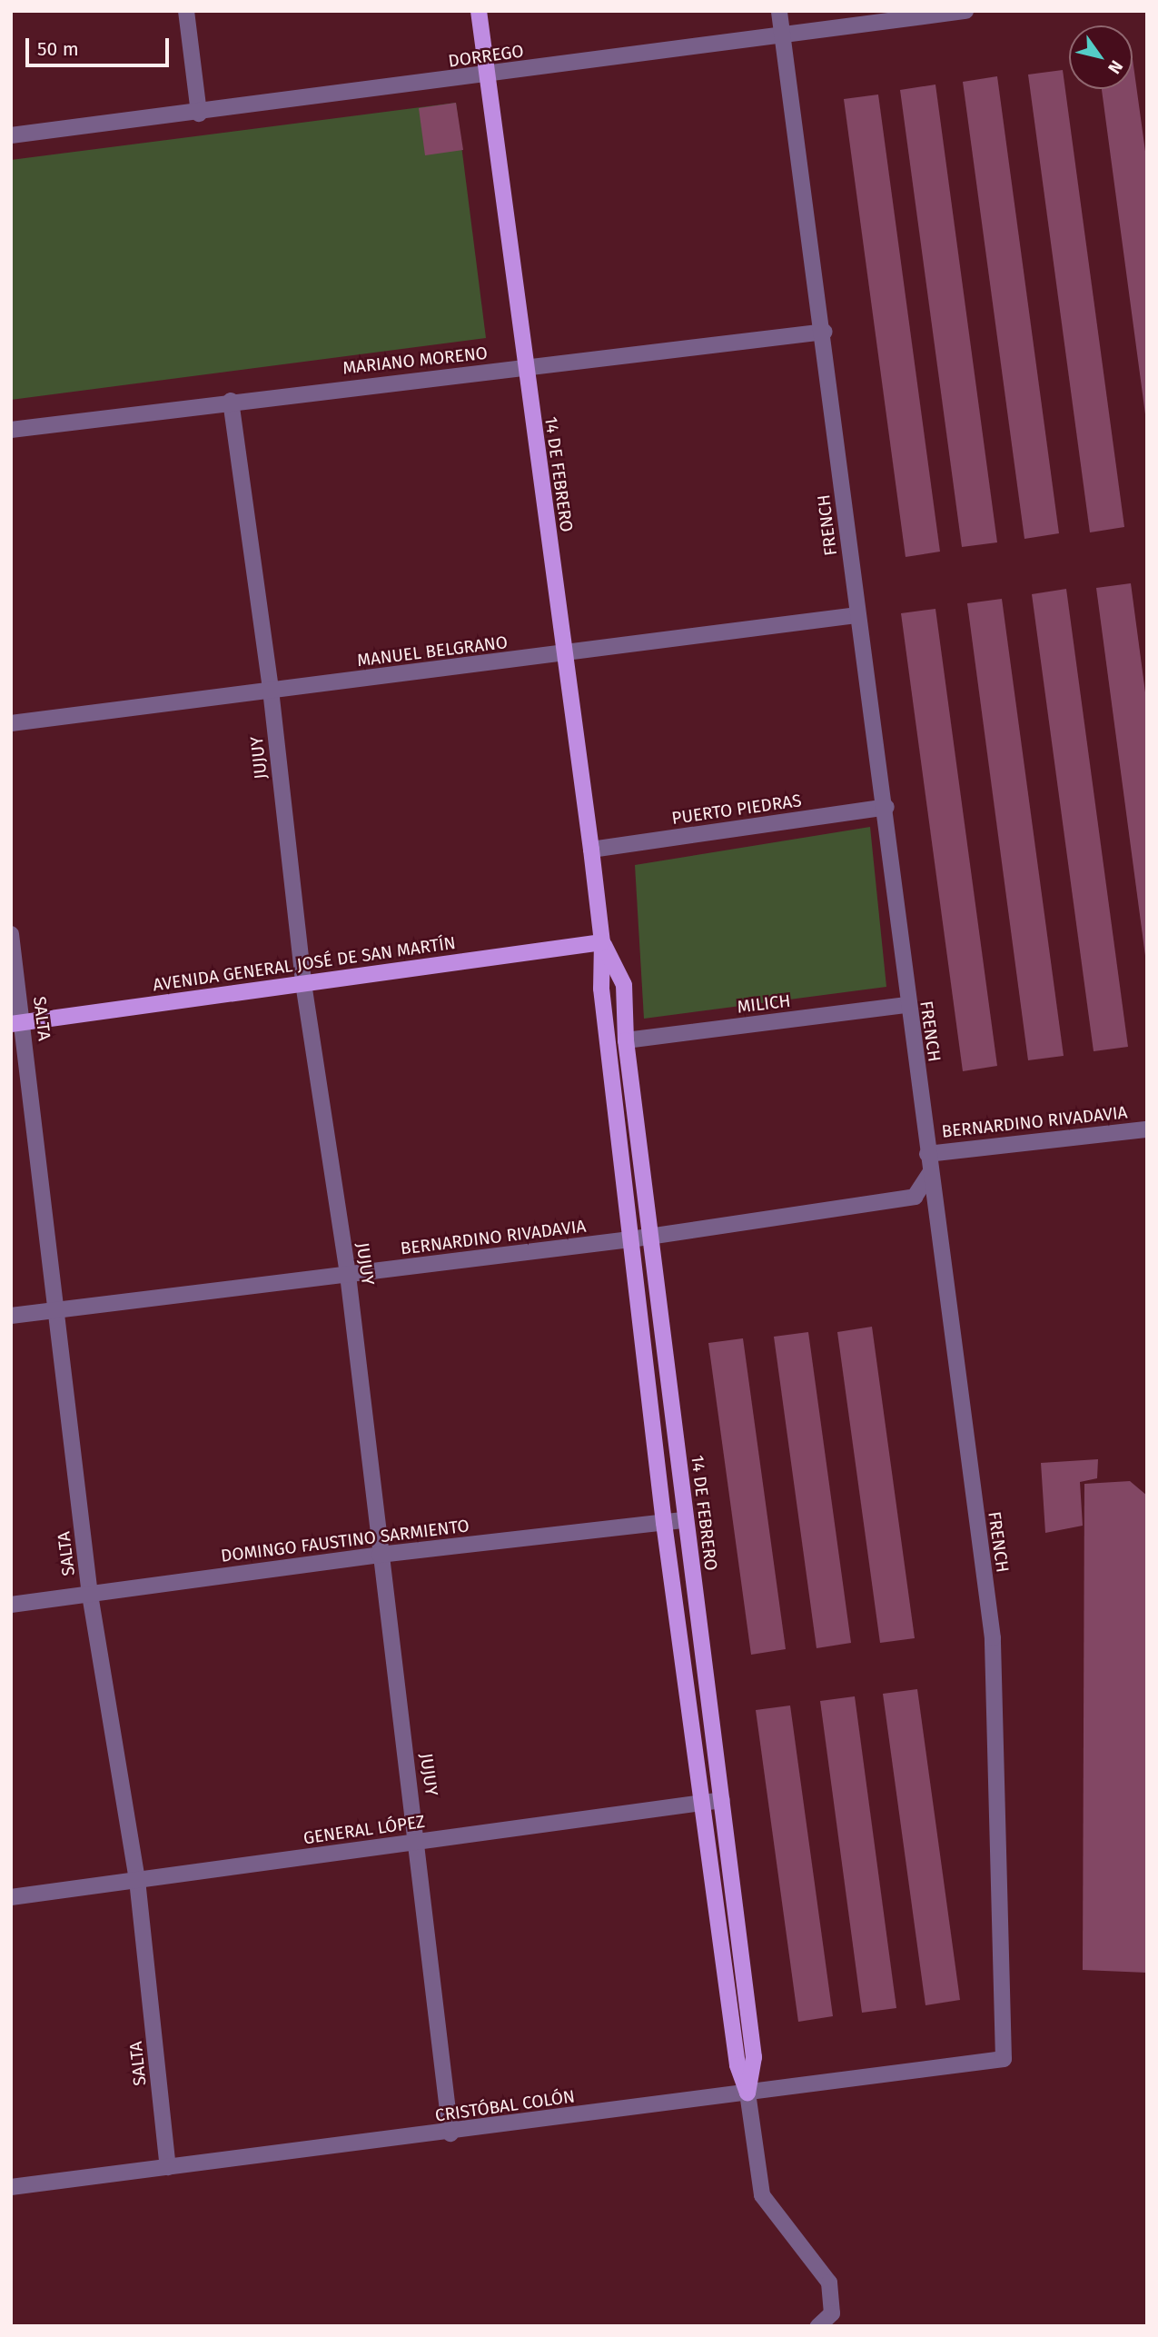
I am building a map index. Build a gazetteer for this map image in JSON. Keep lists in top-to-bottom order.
{
  "streets": {
    "main road": ["14 DE FEBRERO", "AVENIDA GENERAL JOSÉ DE SAN MARTÍN"],
    "street": [
      "DORREGO",
      "MARIANO MORENO",
      "FRENCH",
      "MANUEL BELGRANO",
      "JUJUY",
      "PUERTO PIEDRAS",
      "MILICH",
      "SALTA",
      "BERNARDINO RIVADAVIA",
      "DOMINGO FAUSTINO SARMIENTO",
      "GENERAL LÓPEZ",
      "CRISTÓBAL COLÓN"
    ]
  },
  "crossings": [
    ["DORREGO", "14 DE FEBRERO"],
    ["DORREGO", "FRENCH"],
    ["MARIANO MORENO", "14 DE FEBRERO"],
    ["MARIANO MORENO", "FRENCH"],
    ["MARIANO MORENO", "JUJUY"],
    ["14 DE FEBRERO", "MANUEL BELGRANO"],
    ["14 DE FEBRERO", "PUERTO PIEDRAS"],
    ["14 DE FEBRERO", "AVENIDA GENERAL JOSÉ DE SAN MARTÍN"],
    ["14 DE FEBRERO", "MILICH"],
    ["14 DE FEBRERO", "BERNARDINO RIVADAVIA"],
    ["14 DE FEBRERO", "DOMINGO FAUSTINO SARMIENTO"],
    ["14 DE FEBRERO", "GENERAL LÓPEZ"],
    ["14 DE FEBRERO", "CRISTÓBAL COLÓN"],
    ["FRENCH", "MANUEL BELGRANO"],
    ["FRENCH", "PUERTO PIEDRAS"],
    ["FRENCH", "MILICH"],
    ["FRENCH", "BERNARDINO RIVADAVIA"],
    ["FRENCH", "CRISTÓBAL COLÓN"],
    ["MANUEL BELGRANO", "JUJUY"],
    ["JUJUY", "AVENIDA GENERAL JOSÉ DE SAN MARTÍN"],
    ["JUJUY", "BERNARDINO RIVADAVIA"],
    ["JUJUY", "DOMINGO FAUSTINO SARMIENTO"],
    ["JUJUY", "GENERAL LÓPEZ"],
    ["JUJUY", "CRISTÓBAL COLÓN"],
    ["AVENIDA GENERAL JOSÉ DE SAN MARTÍN", "SALTA"],
    ["SALTA", "BERNARDINO RIVADAVIA"],
    ["SALTA", "DOMINGO FAUSTINO SARMIENTO"],
    ["SALTA", "GENERAL LÓPEZ"],
    ["SALTA", "CRISTÓBAL COLÓN"]
  ],
  "scale_bar": "50 m",
  "north": "bottom right"
}
